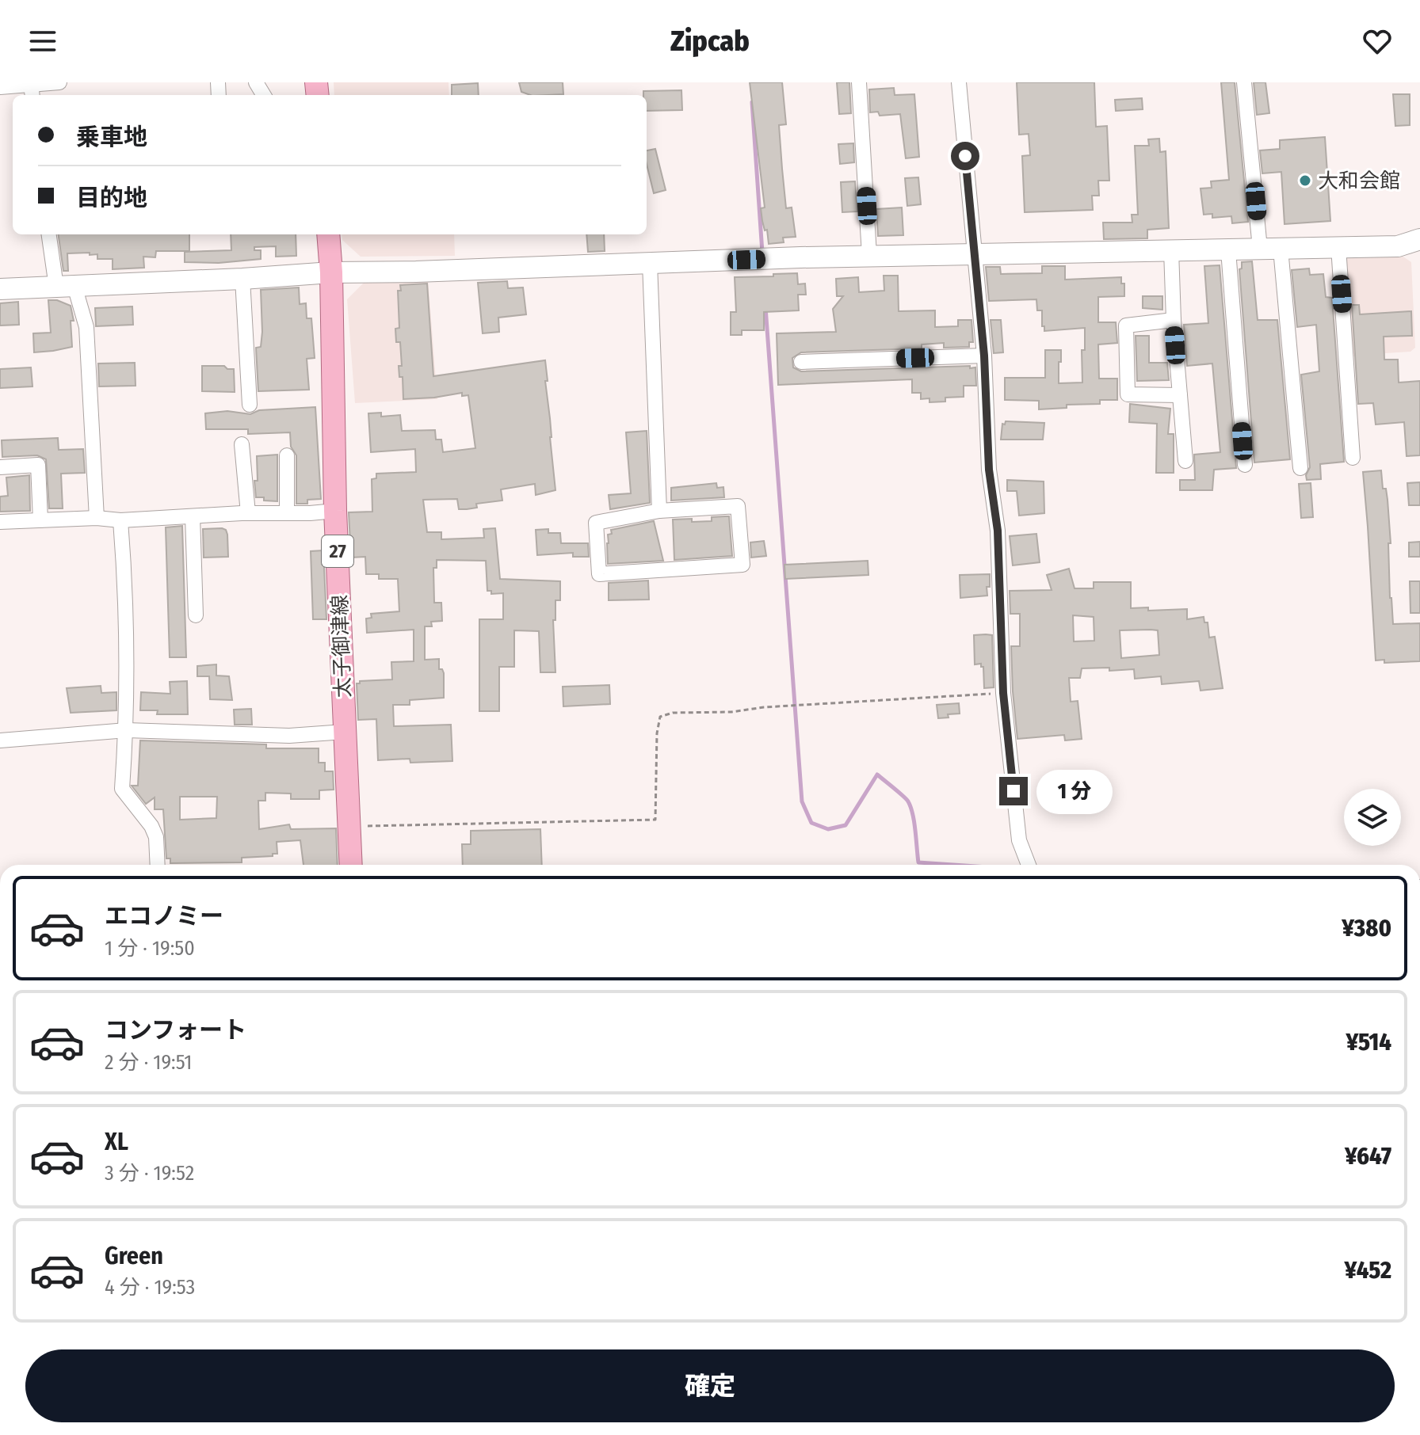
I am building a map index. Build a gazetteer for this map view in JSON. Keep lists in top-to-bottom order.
{
  "streets": {
    "main road": ["27", "太子御津線"]
  },
  "places": ["大和会館"],
  "page": {
    "header": "Zipcab",
    "banner": ["乗車地", "目的地"],
    "bubble": "1 分",
    "list": [
      {
        "name": "エコノミー",
        "note": "1 分 · 19:50",
        "value": "¥380"
      },
      {
        "name": "コンフォート",
        "note": "2 分 · 19:51",
        "value": "¥514"
      },
      {
        "name": "XL",
        "note": "3 分 · 19:52",
        "value": "¥647"
      },
      {
        "name": "Green",
        "note": "4 分 · 19:53",
        "value": "¥452"
      }
    ],
    "buttons": "確定"
  }
}
